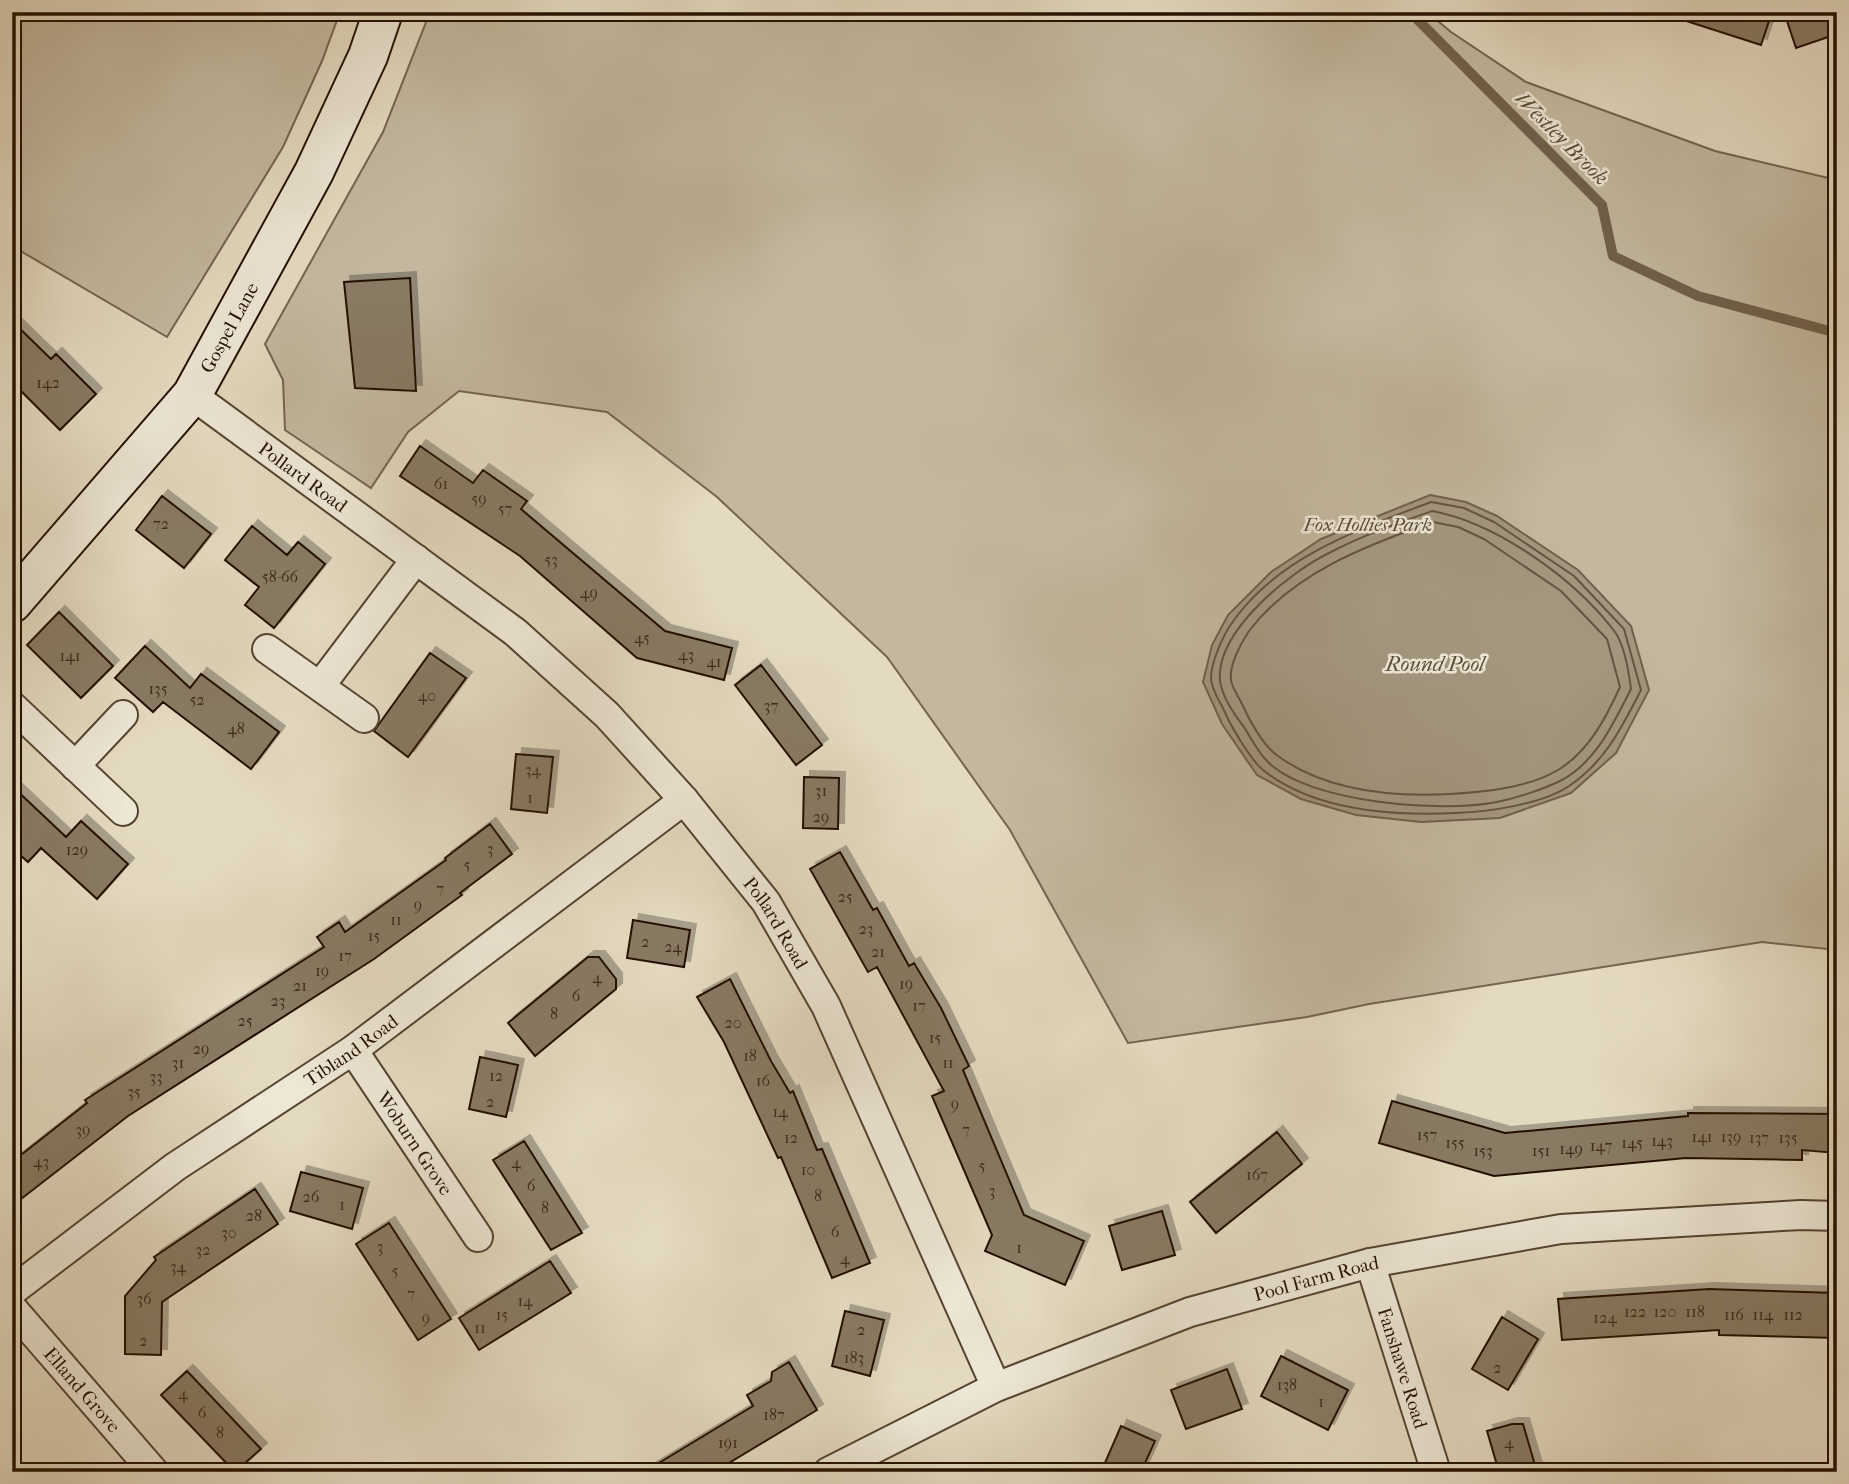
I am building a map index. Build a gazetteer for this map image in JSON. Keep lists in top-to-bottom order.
{
  "streets": {
    "street": [
      "Gospel Lane",
      "Pollard Road",
      "Tibland Road",
      "Woburn Grove",
      "Pool Farm Road",
      "Fanshawe Road",
      "Elland Grove"
    ]
  },
  "crossings": [
    ["Gospel Lane", "Pollard Road"],
    ["Pollard Road", "Tibland Road"],
    ["Pollard Road", "Pool Farm Road"],
    ["Tibland Road", "Woburn Grove"],
    ["Pool Farm Road", "Fanshawe Road"]
  ],
  "water": ["Westley Brook", "Round Pool"],
  "parks": ["Fox Hollies Park"],
  "house_numbers": [
    "142",
    "61",
    "59",
    "57",
    "72",
    "53",
    "58-66",
    "49",
    "45",
    "43",
    "141",
    "41",
    "135",
    "40",
    "52",
    "37",
    "48",
    "34",
    "31",
    "1",
    "29",
    "3",
    "129",
    "5",
    "7",
    "25",
    "9",
    "11",
    "23",
    "15",
    "2",
    "24",
    "21",
    "17",
    "19",
    "4",
    "19",
    "21",
    "6",
    "23",
    "17",
    "8",
    "25",
    "20",
    "15",
    "29",
    "18",
    "31",
    "11",
    "12",
    "33",
    "16",
    "35",
    "2",
    "9",
    "14",
    "39",
    "7",
    "157",
    "141",
    "139",
    "12",
    "137",
    "135",
    "143",
    "155",
    "145",
    "147",
    "149",
    "153",
    "151",
    "43",
    "4",
    "5",
    "10",
    "167",
    "6",
    "3",
    "8",
    "26",
    "1",
    "8",
    "28",
    "6",
    "30",
    "3",
    "1",
    "32",
    "4",
    "34",
    "5",
    "7",
    "36",
    "14",
    "122",
    "120",
    "118",
    "15",
    "116",
    "114",
    "112",
    "9",
    "124",
    "11",
    "2",
    "2",
    "183",
    "2",
    "138",
    "4",
    "1",
    "6",
    "187",
    "8",
    "191",
    "4"
  ]
}
